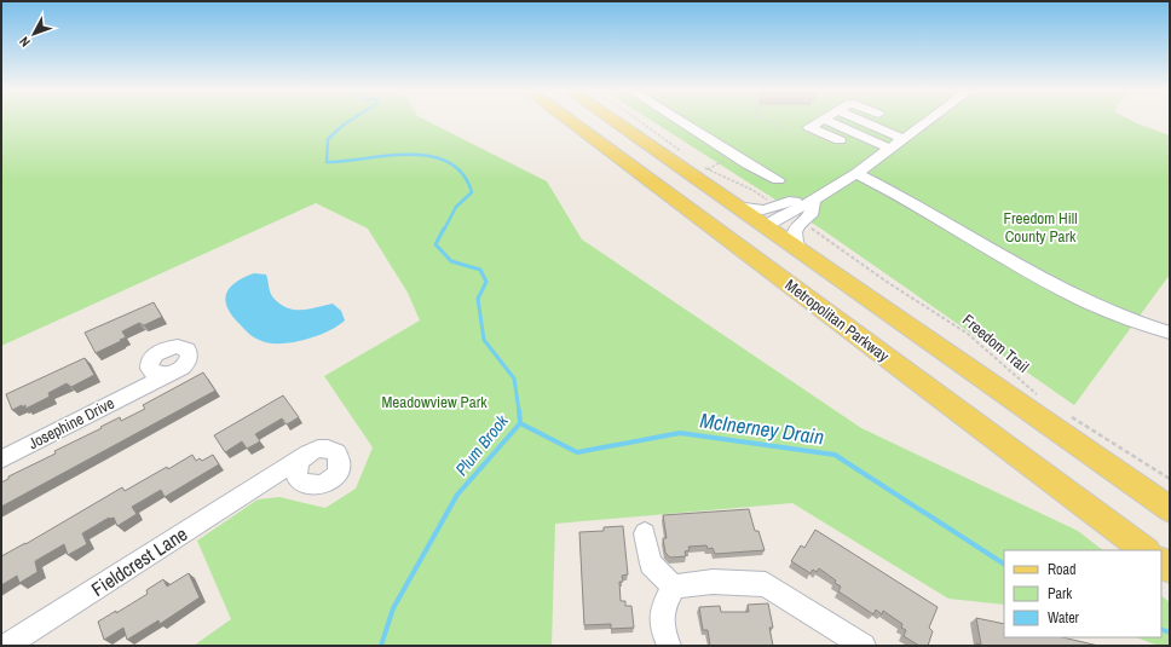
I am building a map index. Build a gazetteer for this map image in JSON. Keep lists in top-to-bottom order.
{
  "streets": {
    "main road": ["Metropolitan Parkway"],
    "street": ["Josephine Drive", "Fieldcrest Lane"],
    "path": ["Freedom Trail"]
  },
  "water": ["McInerney Drain", "Plum Brook"],
  "parks": ["Freedom Hill County Park", "Meadowview Park"],
  "legend": ["Road", "Park", "Water"],
  "north": "bottom left"
}
